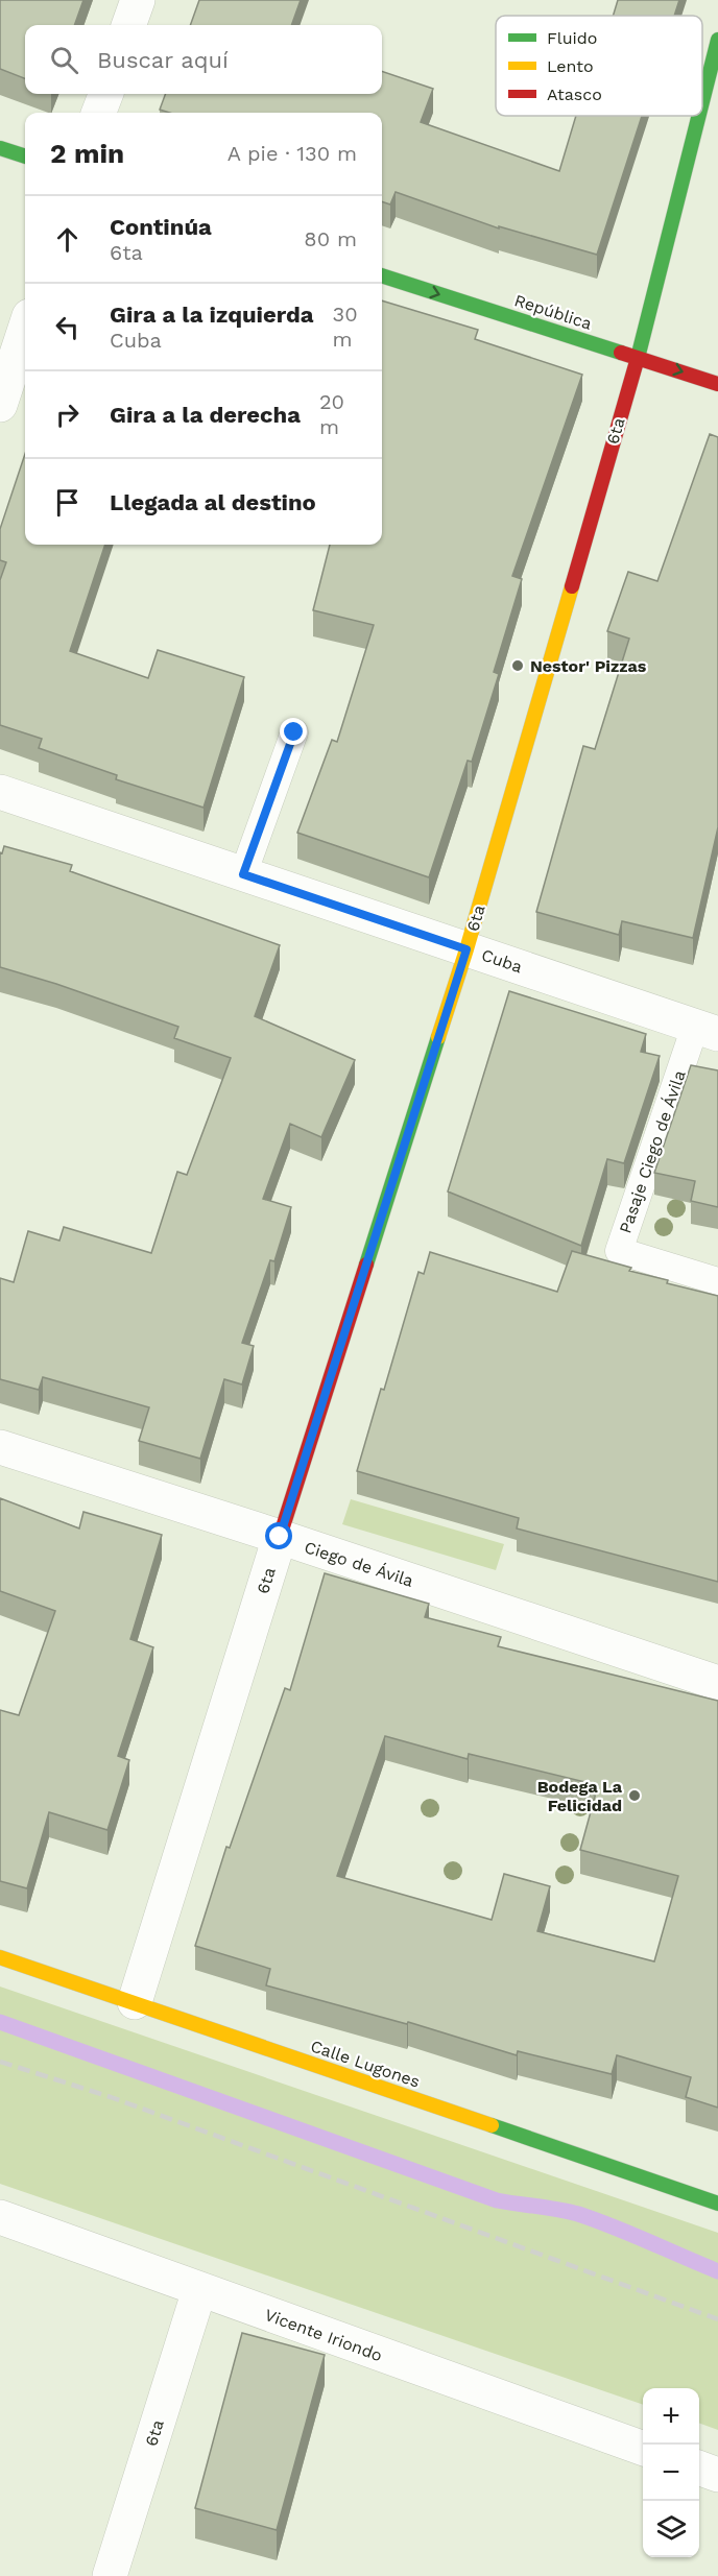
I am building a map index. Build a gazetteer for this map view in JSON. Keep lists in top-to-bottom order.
{
  "streets": {
    "street": [
      "República",
      "6ta",
      "Cuba",
      "Ciego de Ávila",
      "Calle Lugones",
      "Vicente Iriondo"
    ],
    "lane": ["Pasaje Ciego de Ávila"]
  },
  "crossings": [
    ["República", "6ta"],
    ["6ta", "Cuba"],
    ["6ta", "Ciego de Ávila"],
    ["6ta", "Calle Lugones"],
    ["6ta", "Vicente Iriondo"],
    ["Cuba", "Pasaje Ciego de Ávila"]
  ],
  "one_way": ["República"],
  "places": ["Nestor' Pizzas", "Bodega La Felicidad"],
  "legend": ["Fluido", "Lento", "Atasco"],
  "page": {
    "search": "Buscar aquí",
    "heading": ["2 min", "A pie · 130 m"],
    "list": [
      ["Continúa", "6ta", "80 m"],
      ["Gira a la izquierda", "Cuba", "30 m"],
      ["Gira a la derecha", "20 m"],
      "Llegada al destino"
    ],
    "map_buttons": ["+", "−"]
  }
}
